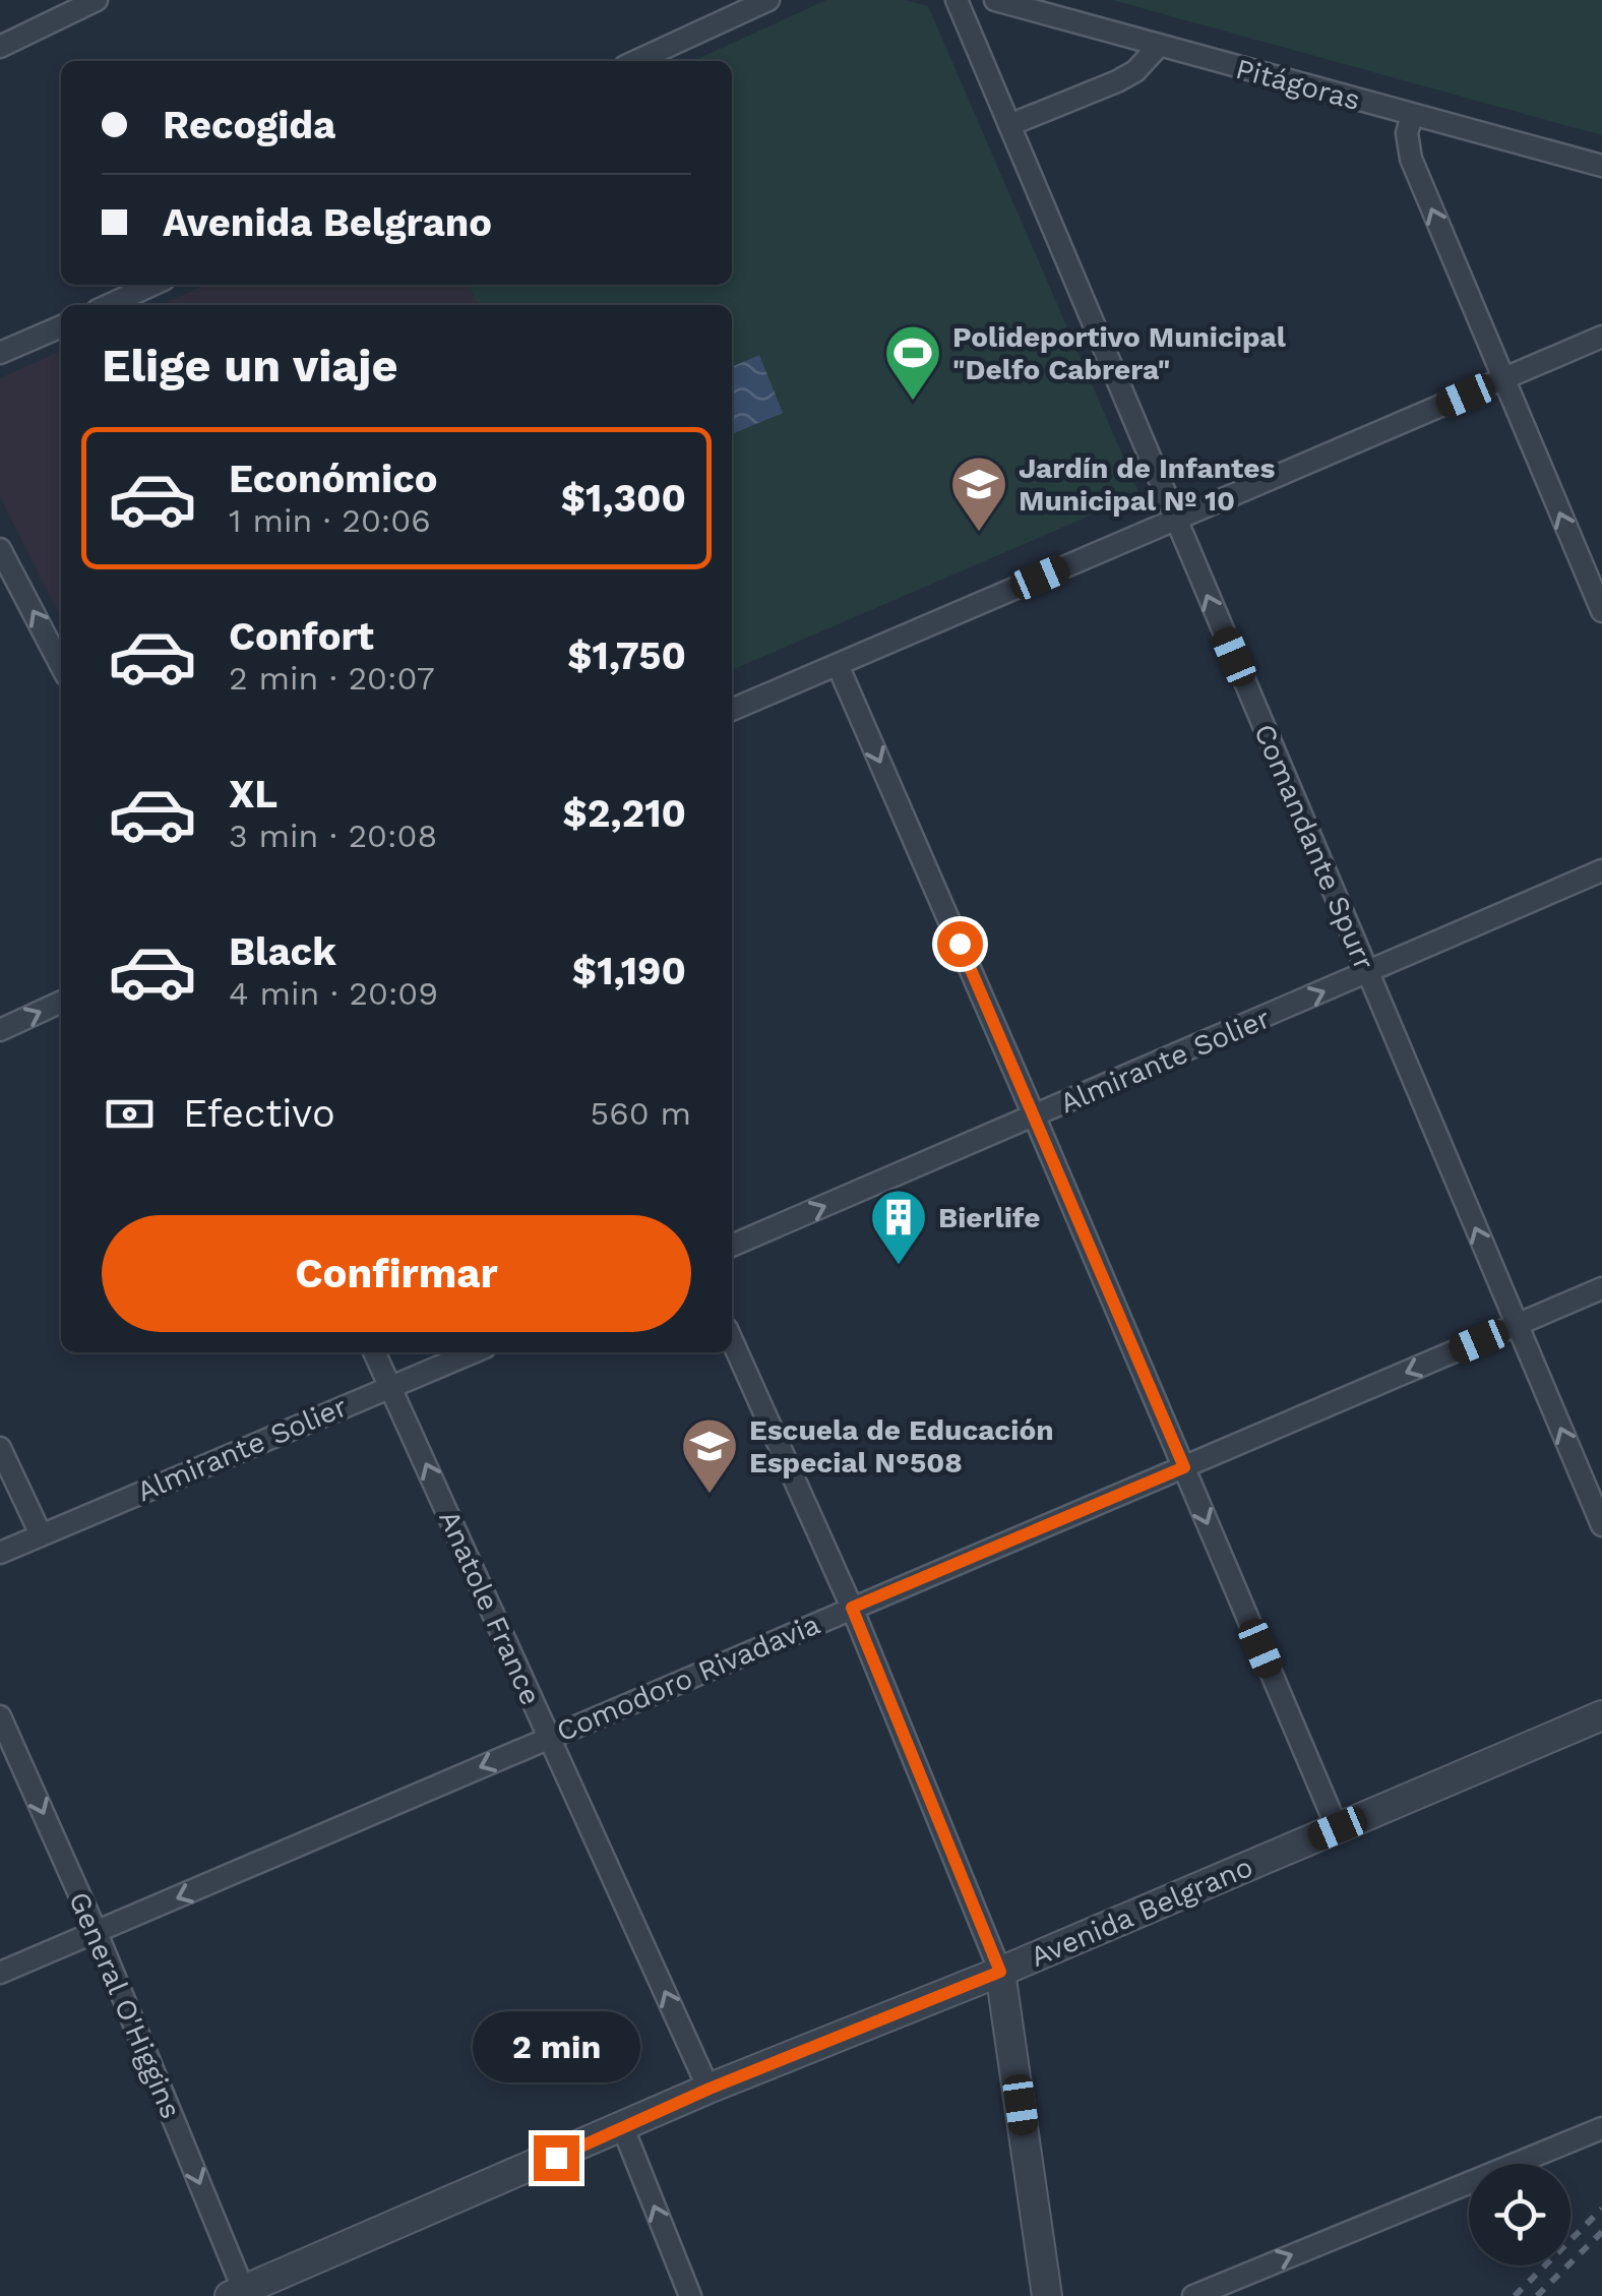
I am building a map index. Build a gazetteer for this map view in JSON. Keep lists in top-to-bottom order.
{
  "streets": {
    "street": [
      "Pitágoras",
      "Comandante Spurr",
      "Almirante Solier",
      "Anatole France",
      "Comodoro Rivadavia",
      "Avenida Belgrano",
      "General O'Higgins"
    ]
  },
  "crossings": [
    ["Comandante Spurr", "Almirante Solier"],
    ["Comandante Spurr", "Comodoro Rivadavia"],
    ["Almirante Solier", "Anatole France"],
    ["Anatole France", "Comodoro Rivadavia"],
    ["Anatole France", "Avenida Belgrano"],
    ["Comodoro Rivadavia", "General O'Higgins"],
    ["Avenida Belgrano", "General O'Higgins"]
  ],
  "one_way": [
    "Comandante Spurr",
    "Almirante Solier",
    "Anatole France",
    "Comodoro Rivadavia",
    "General O'Higgins"
  ],
  "places": {
    "sports": ["Polideportivo Municipal \"Delfo Cabrera\""],
    "school or university": ["Jardín de Infantes Municipal Nº 10", "Escuela de Educación Especial N°508"],
    "building": ["Bierlife"]
  },
  "page": {
    "banner": ["Recogida", "Avenida Belgrano"],
    "heading": "Elige un viaje",
    "list": [
      {
        "name": "Económico",
        "note": "1 min · 20:06",
        "value": "$1,300"
      },
      {
        "name": "Confort",
        "note": "2 min · 20:07",
        "value": "$1,750"
      },
      {
        "name": "XL",
        "note": "3 min · 20:08",
        "value": "$2,210"
      },
      {
        "name": "Black",
        "note": "4 min · 20:09",
        "value": "$1,190"
      }
    ],
    "pay": ["Efectivo", "560 m"],
    "buttons": "Confirmar",
    "bubble": "2 min"
  }
}
